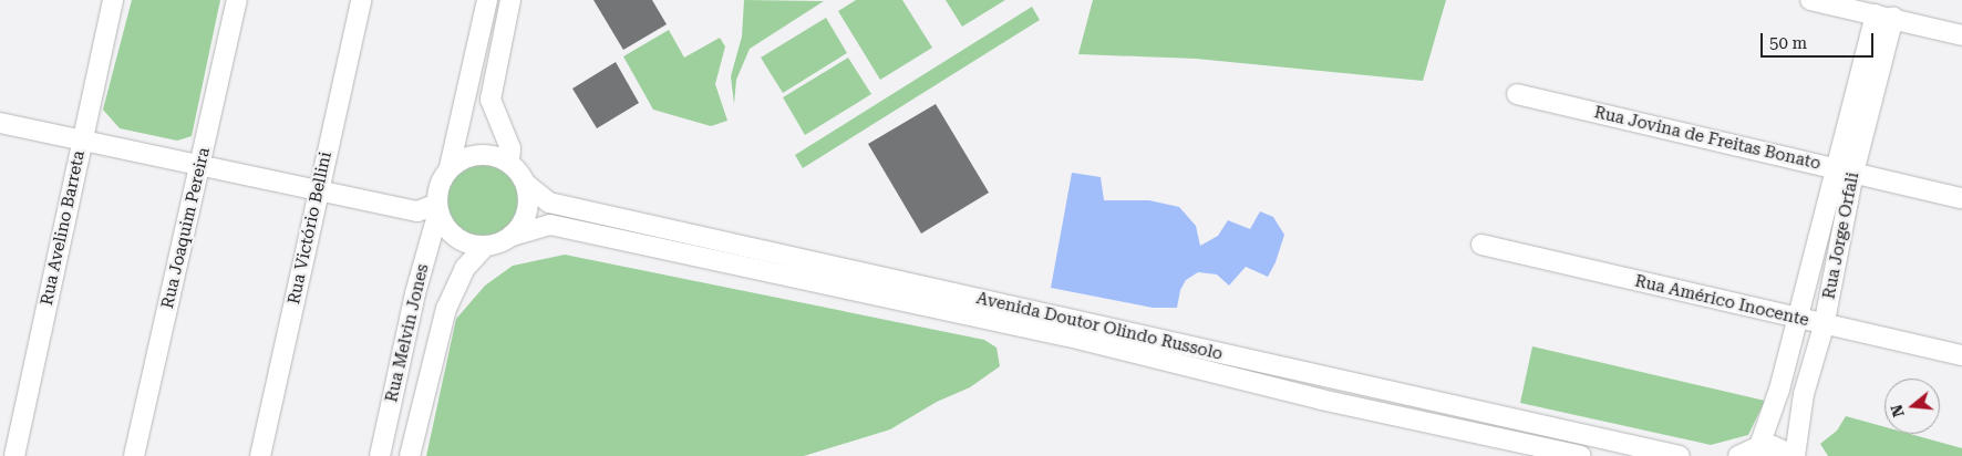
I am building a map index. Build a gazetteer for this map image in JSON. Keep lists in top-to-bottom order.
{
  "streets": {
    "street": [
      "Rua Jovina de Freitas Bonato",
      "Rua Avelino Barreta",
      "Rua Joaquim Pereira",
      "Rua Victório Bellini",
      "Rua Jorge Orfali",
      "Rua Américo Inocente",
      "Avenida Doutor Olindo Russolo",
      "Rua Melvin Jones"
    ]
  },
  "crossings": [
    ["Rua Jovina de Freitas Bonato", "Rua Jorge Orfali"],
    ["Rua Jorge Orfali", "Rua Américo Inocente"],
    ["Avenida Doutor Olindo Russolo", "Rua Melvin Jones"]
  ],
  "scale_bar": "50 m",
  "north": "left"
}
